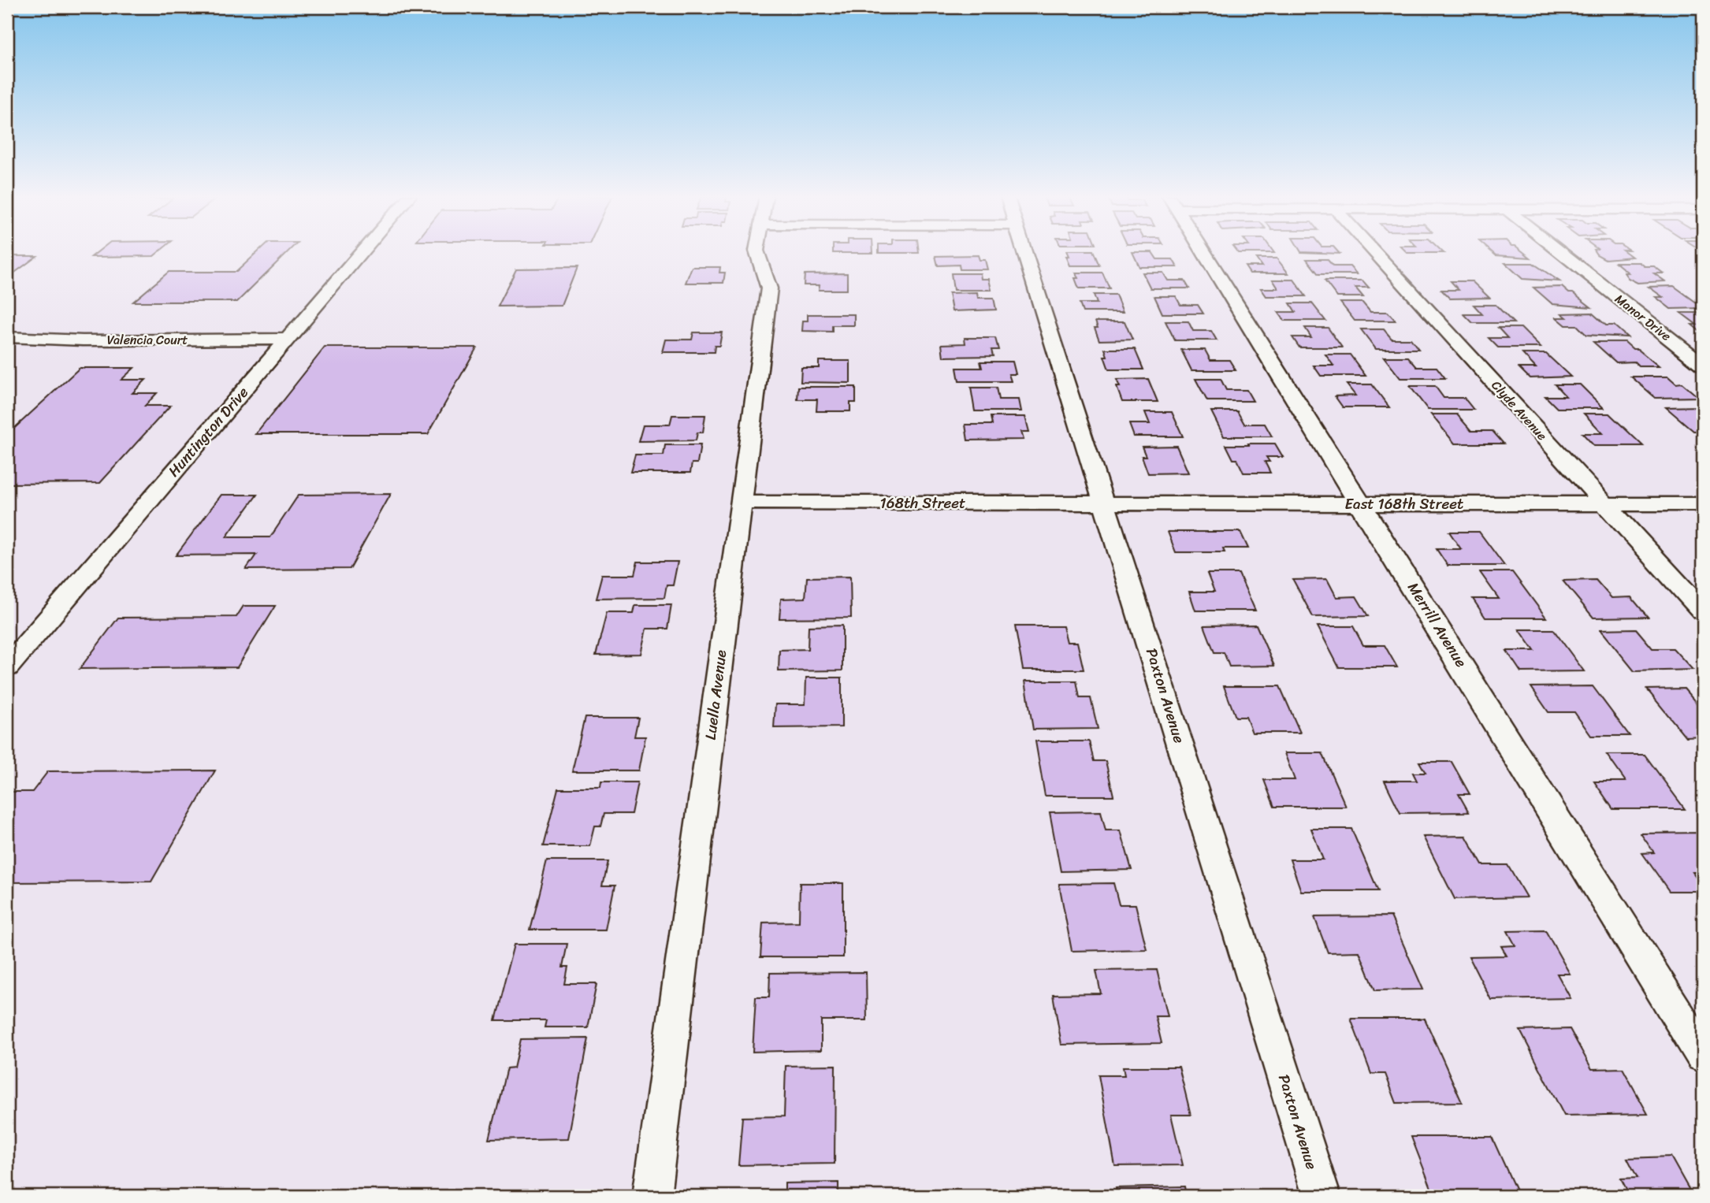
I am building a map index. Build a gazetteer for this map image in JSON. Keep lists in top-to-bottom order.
{
  "streets": {
    "street": [
      "Manor Drive",
      "Valencia Court",
      "Clyde Avenue",
      "Huntington Drive",
      "168th Street",
      "East 168th Street",
      "Merrill Avenue",
      "Luella Avenue",
      "Paxton Avenue"
    ]
  },
  "crossings": [
    ["Valencia Court", "Huntington Drive"],
    ["Clyde Avenue", "East 168th Street"],
    ["168th Street", "East 168th Street"],
    ["168th Street", "Luella Avenue"],
    ["168th Street", "Paxton Avenue"],
    ["East 168th Street", "Merrill Avenue"],
    ["East 168th Street", "Paxton Avenue"]
  ]
}
